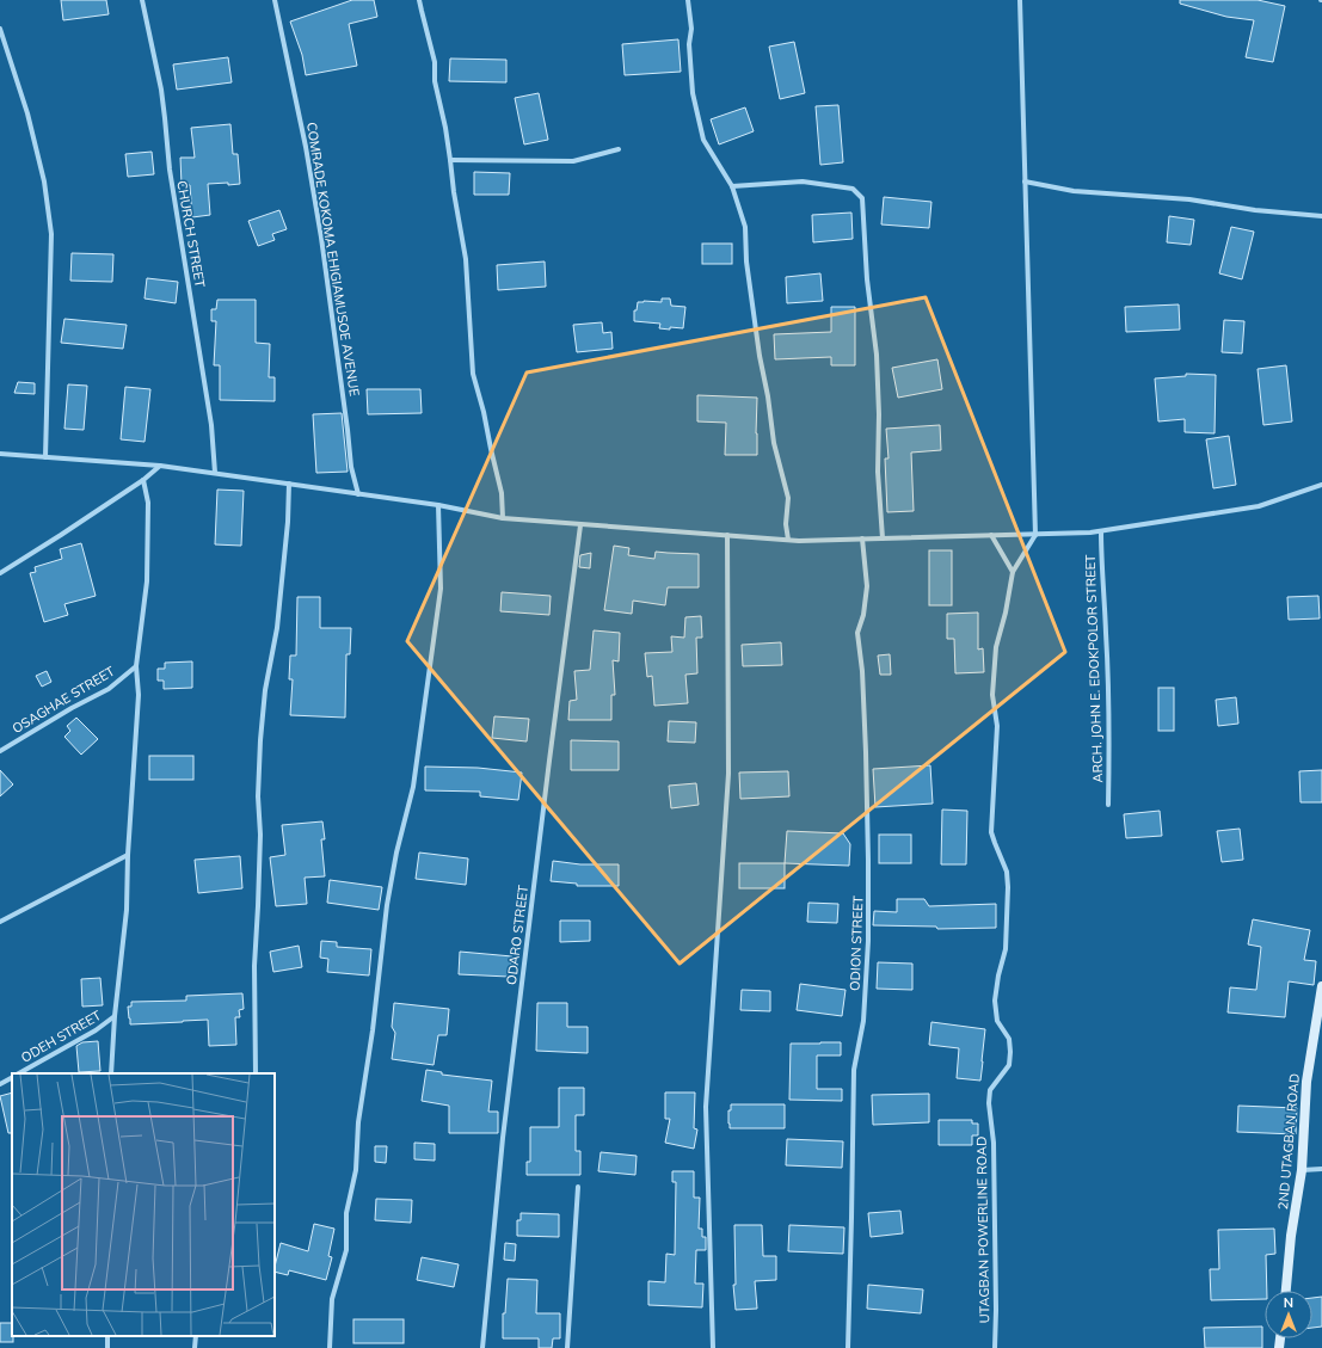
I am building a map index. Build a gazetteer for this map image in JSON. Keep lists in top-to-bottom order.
{
  "streets": {
    "street": [
      "CHURCH STREET",
      "COMRADE KOKOMA EHIGIAMUSOE AVENUE",
      "ARCH. JOHN E. EDOKPOLOR STREET",
      "OSAGHAE STREET",
      "ODARO STREET",
      "ODION STREET",
      "ODEH STREET",
      "2ND UTAGBAN ROAD",
      "UTAGBAN POWERLINE ROAD"
    ]
  },
  "north": "top"
}
